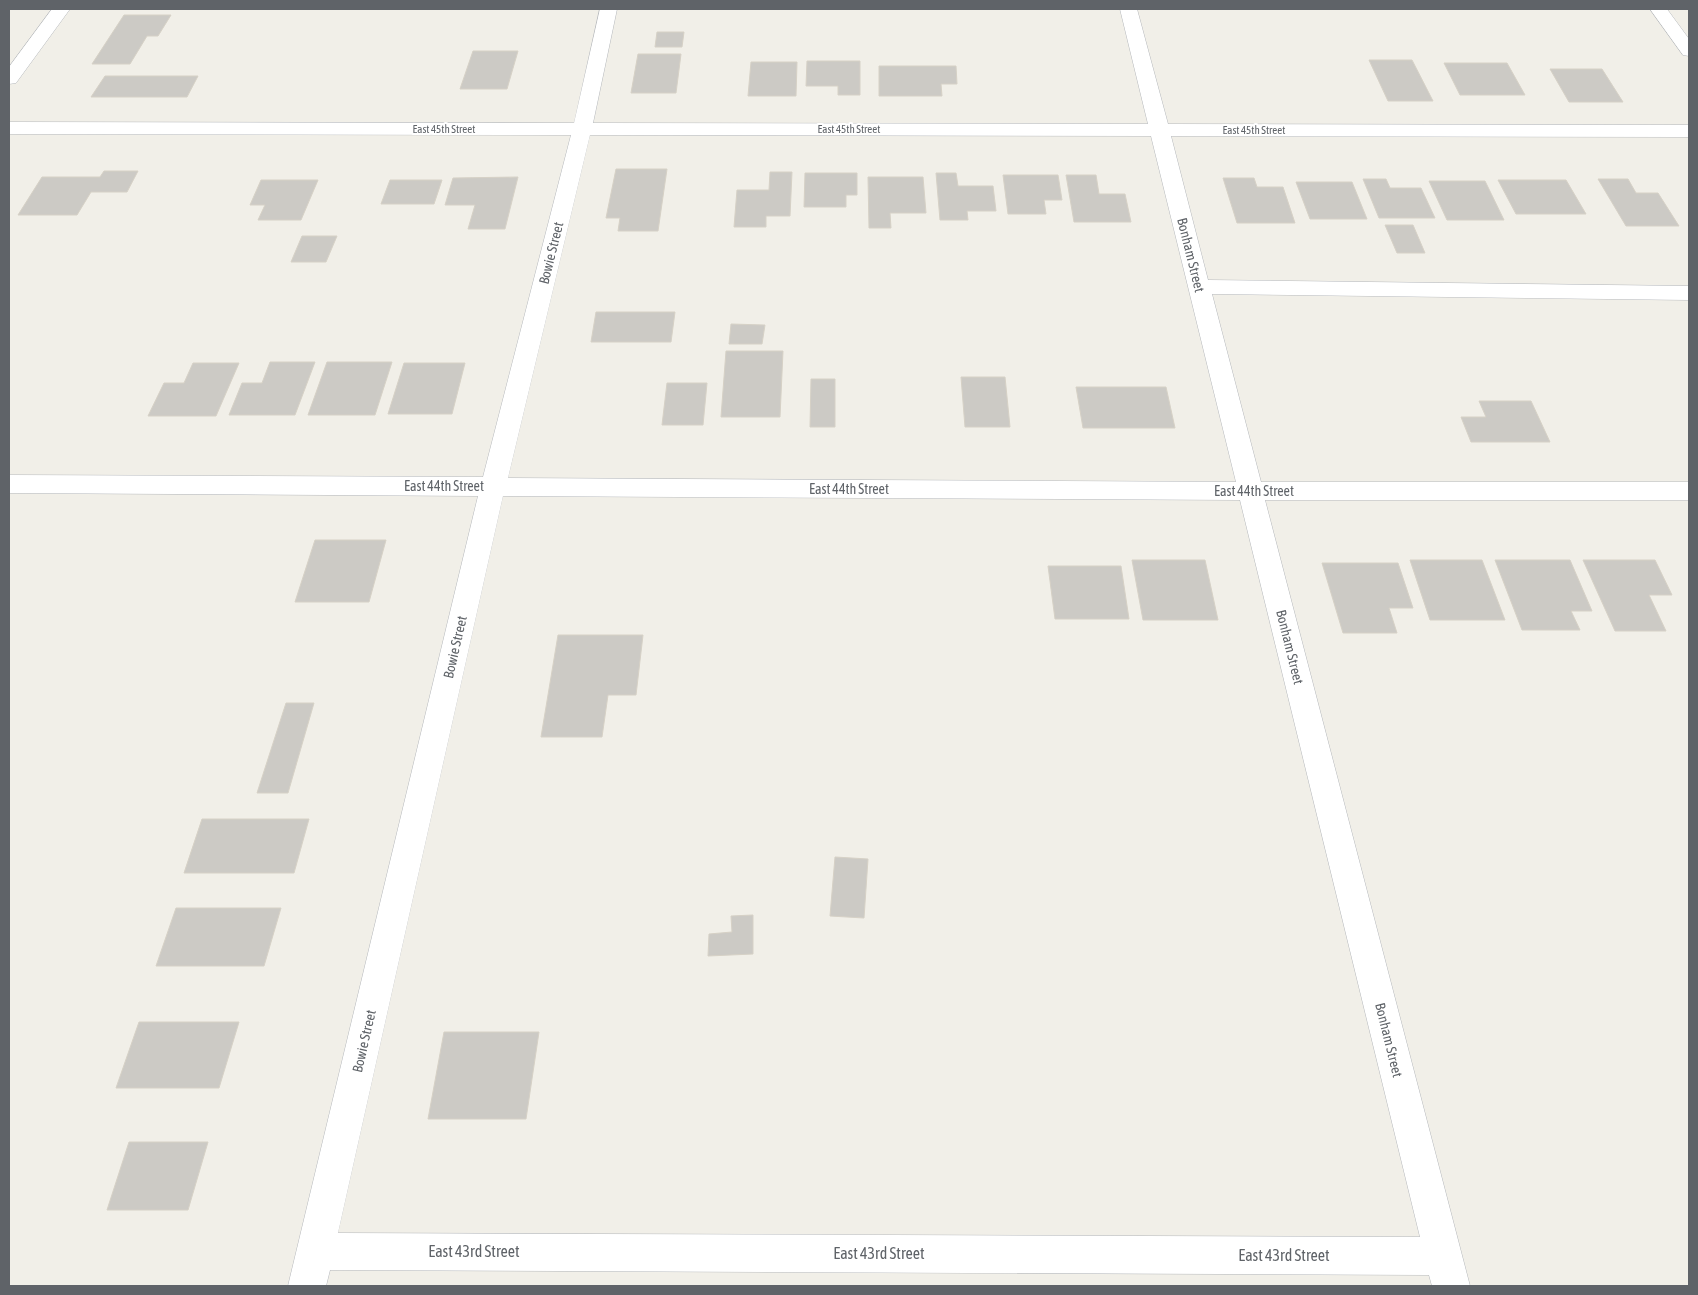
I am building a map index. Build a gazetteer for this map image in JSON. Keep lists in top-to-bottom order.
{
  "streets": {
    "street": [
      "East 45th Street",
      "Bowie Street",
      "Bonham Street",
      "East 44th Street",
      "East 43rd Street"
    ]
  },
  "crossings": [
    ["East 45th Street", "Bowie Street"],
    ["East 45th Street", "Bonham Street"],
    ["Bowie Street", "East 44th Street"],
    ["Bowie Street", "East 43rd Street"],
    ["Bonham Street", "East 44th Street"],
    ["Bonham Street", "East 43rd Street"]
  ]
}
